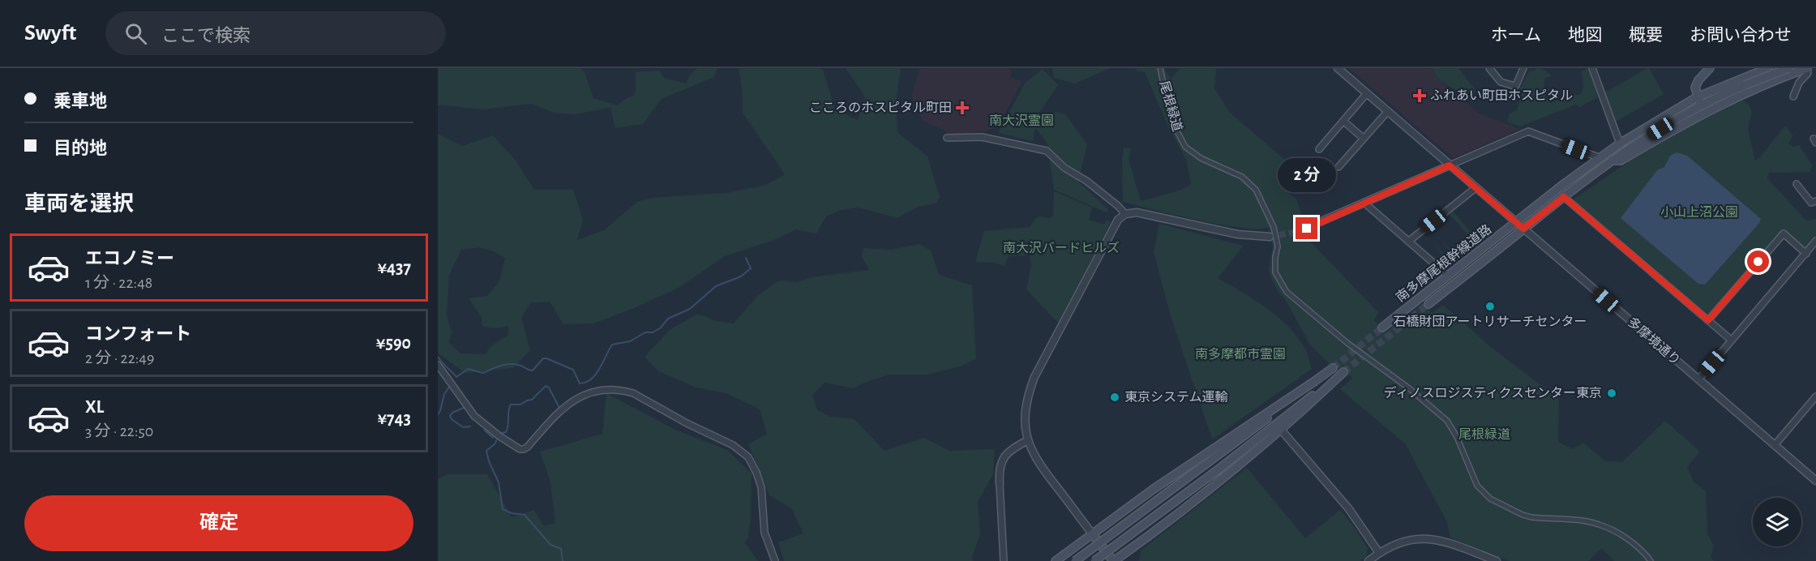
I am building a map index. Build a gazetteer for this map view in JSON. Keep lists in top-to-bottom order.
{
  "streets": {
    "main road": ["南多摩尾根幹線道路"],
    "street": ["尾根緑道", "多摩境通り"]
  },
  "crossings": [
    ["南多摩尾根幹線道路", "多摩境通り"]
  ],
  "parks": [
    "南大沢霊園",
    "小山上沼公園",
    "南大沢バードヒルズ",
    "南多摩都市霊園",
    "尾根緑道"
  ],
  "places": {
    "health": ["ふれあい町田ホスピタル", "こころのホスピタル町田"],
    "other": ["石橋財団アートリサーチセンター", "ディノスロジスティクスセンター東京", "東京システム運輸"]
  },
  "page": {
    "header": "Swyft",
    "search": "ここで検索",
    "nav": [
      "ホーム",
      "地図",
      "概要",
      "お問い合わせ"
    ],
    "banner": ["乗車地", "目的地"],
    "bubble": "2 分",
    "heading": "車両を選択",
    "list": [
      {
        "name": "エコノミー",
        "note": "1 分 · 22:48",
        "value": "¥437"
      },
      {
        "name": "コンフォート",
        "note": "2 分 · 22:49",
        "value": "¥590"
      },
      {
        "name": "XL",
        "note": "3 分 · 22:50",
        "value": "¥743"
      }
    ],
    "buttons": "確定"
  }
}
